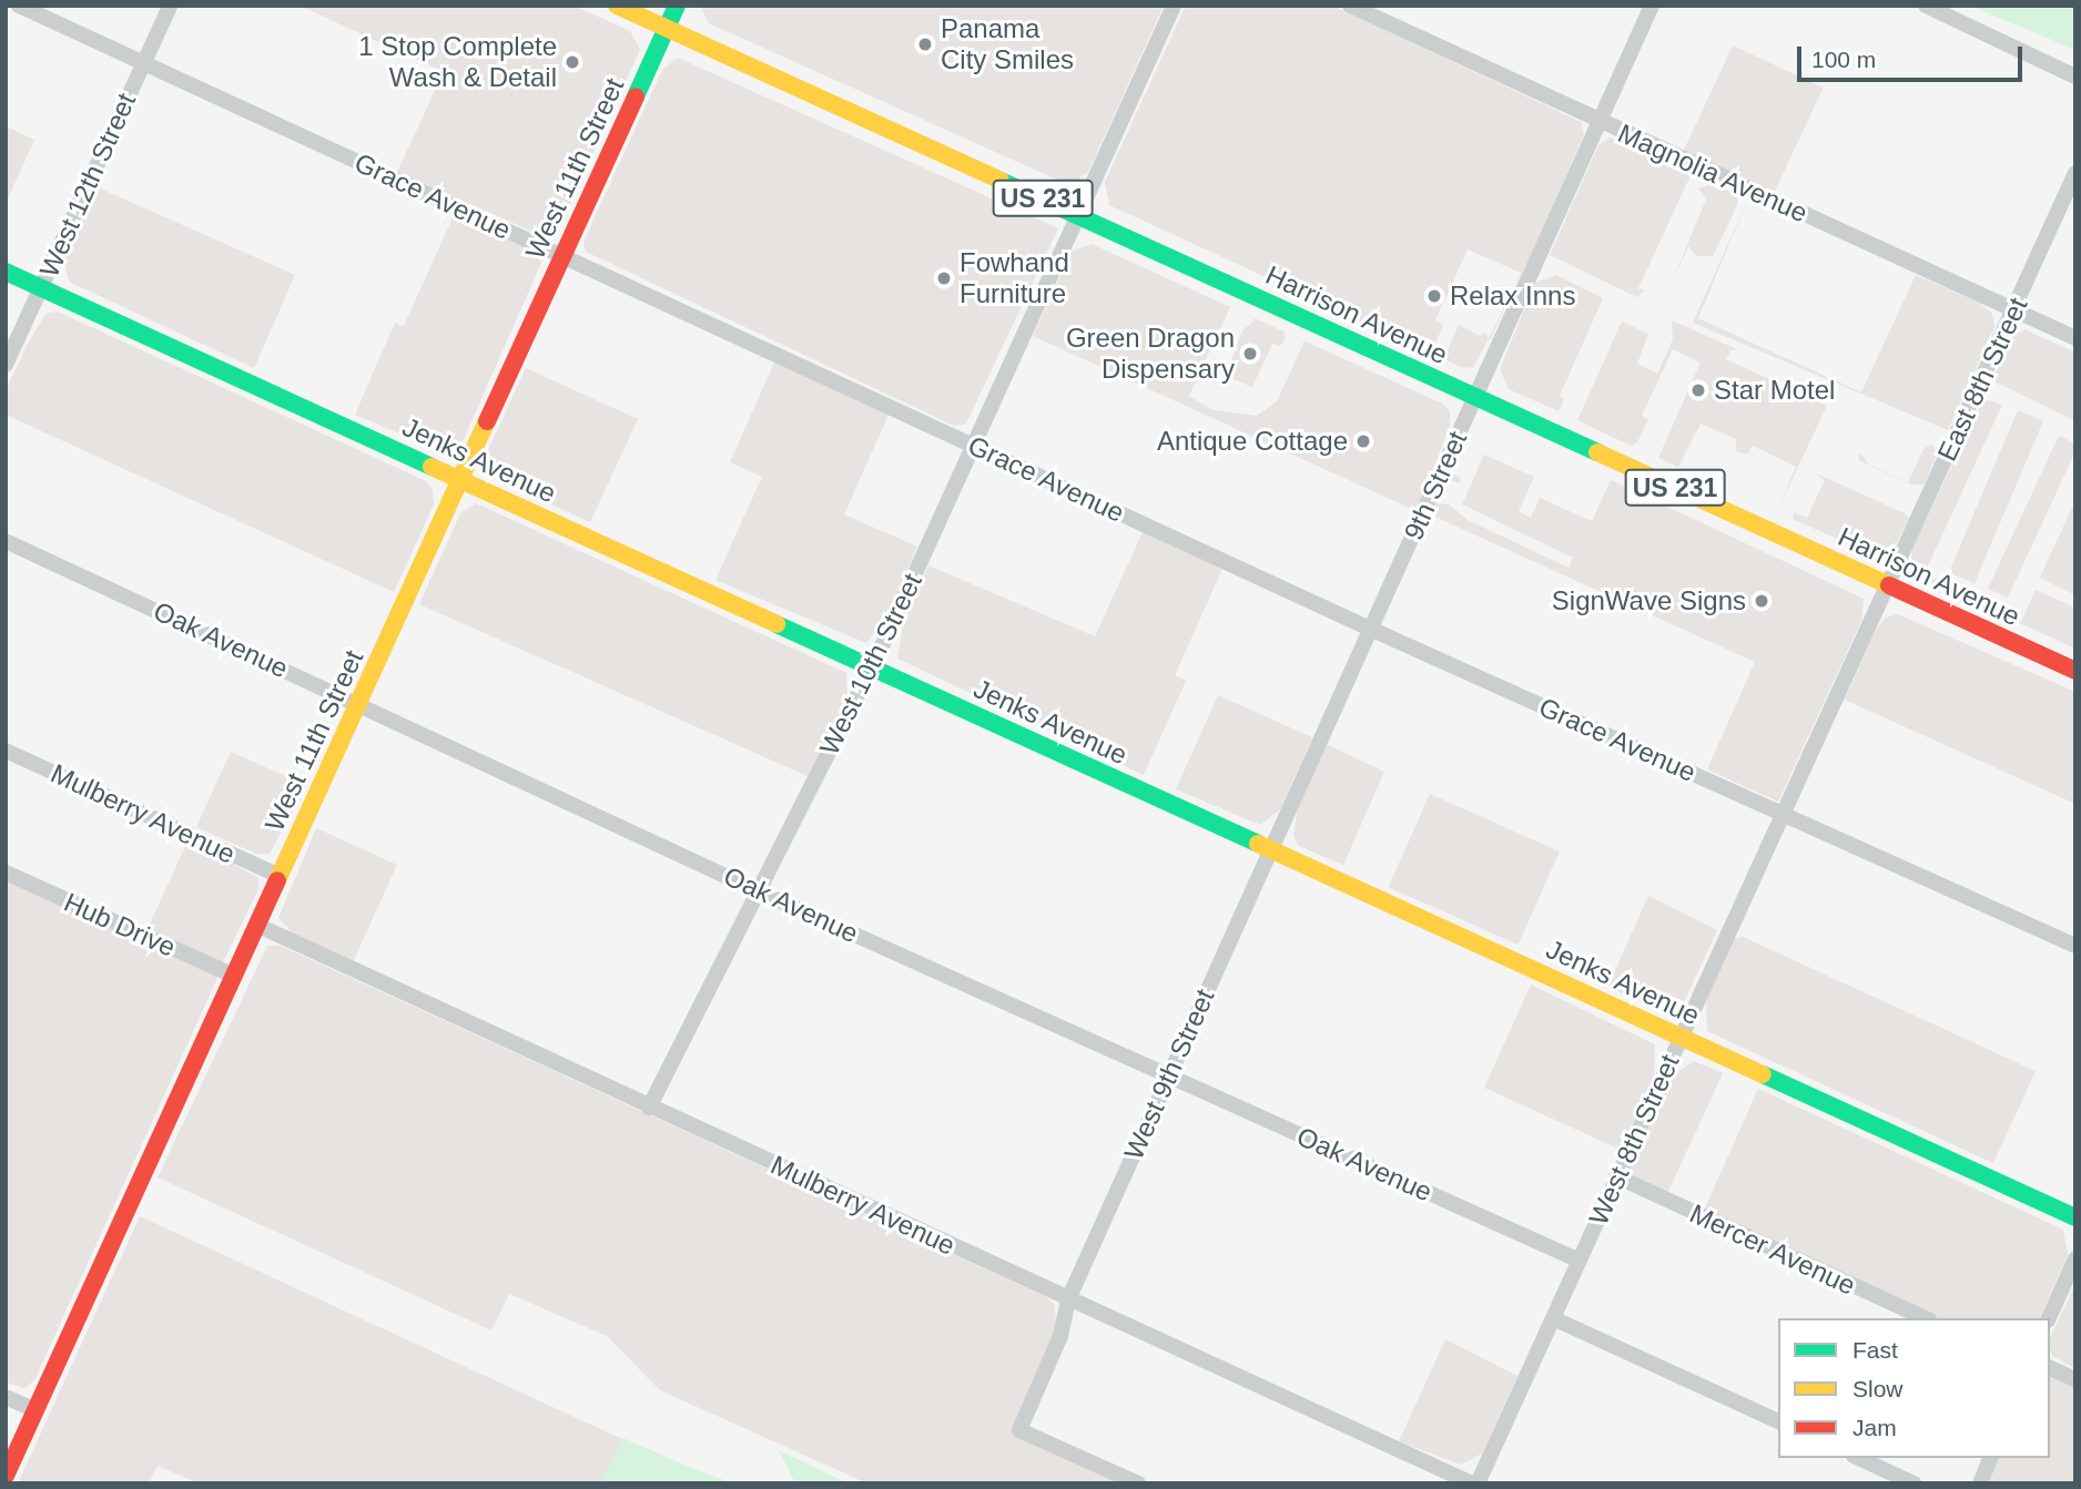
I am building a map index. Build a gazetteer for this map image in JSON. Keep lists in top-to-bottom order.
{
  "streets": {
    "main road": [
      "West 11th Street",
      "US 231",
      "Harrison Avenue",
      "Jenks Avenue"
    ],
    "street": [
      "Magnolia Avenue",
      "West 12th Street",
      "Grace Avenue",
      "East 8th Street",
      "9th Street",
      "Oak Avenue",
      "West 10th Street",
      "Mulberry Avenue",
      "Hub Drive",
      "West 9th Street",
      "West 8th Street",
      "Mercer Avenue"
    ]
  },
  "crossings": [
    ["West 11th Street", "Grace Avenue"],
    ["West 11th Street", "Harrison Avenue"],
    ["West 11th Street", "Jenks Avenue"],
    ["West 11th Street", "Oak Avenue"],
    ["West 11th Street", "Mulberry Avenue"],
    ["West 11th Street", "Hub Drive"],
    ["Magnolia Avenue", "East 8th Street"],
    ["Magnolia Avenue", "9th Street"],
    ["West 12th Street", "Grace Avenue"],
    ["West 12th Street", "Jenks Avenue"],
    ["Grace Avenue", "9th Street"],
    ["Grace Avenue", "West 10th Street"],
    ["Grace Avenue", "West 8th Street"],
    ["Harrison Avenue", "East 8th Street"],
    ["Harrison Avenue", "9th Street"],
    ["Harrison Avenue", "West 10th Street"],
    ["Harrison Avenue", "West 8th Street"],
    ["East 8th Street", "West 8th Street"],
    ["Jenks Avenue", "9th Street"],
    ["Jenks Avenue", "West 10th Street"],
    ["Jenks Avenue", "West 9th Street"],
    ["Jenks Avenue", "West 8th Street"],
    ["9th Street", "West 9th Street"],
    ["Oak Avenue", "West 10th Street"],
    ["Oak Avenue", "West 9th Street"],
    ["Oak Avenue", "West 8th Street"],
    ["West 10th Street", "Mulberry Avenue"],
    ["Mulberry Avenue", "West 9th Street"],
    ["Mulberry Avenue", "West 8th Street"],
    ["West 8th Street", "Mercer Avenue"]
  ],
  "places": [
    "Panama City Smiles",
    "1 Stop Complete Wash & Detail",
    "Fowhand Furniture",
    "Relax Inns",
    "Green Dragon Dispensary",
    "Star Motel",
    "Antique Cottage",
    "SignWave Signs"
  ],
  "legend": ["Fast", "Slow", "Jam"],
  "scale_bar": "100 m"
}
